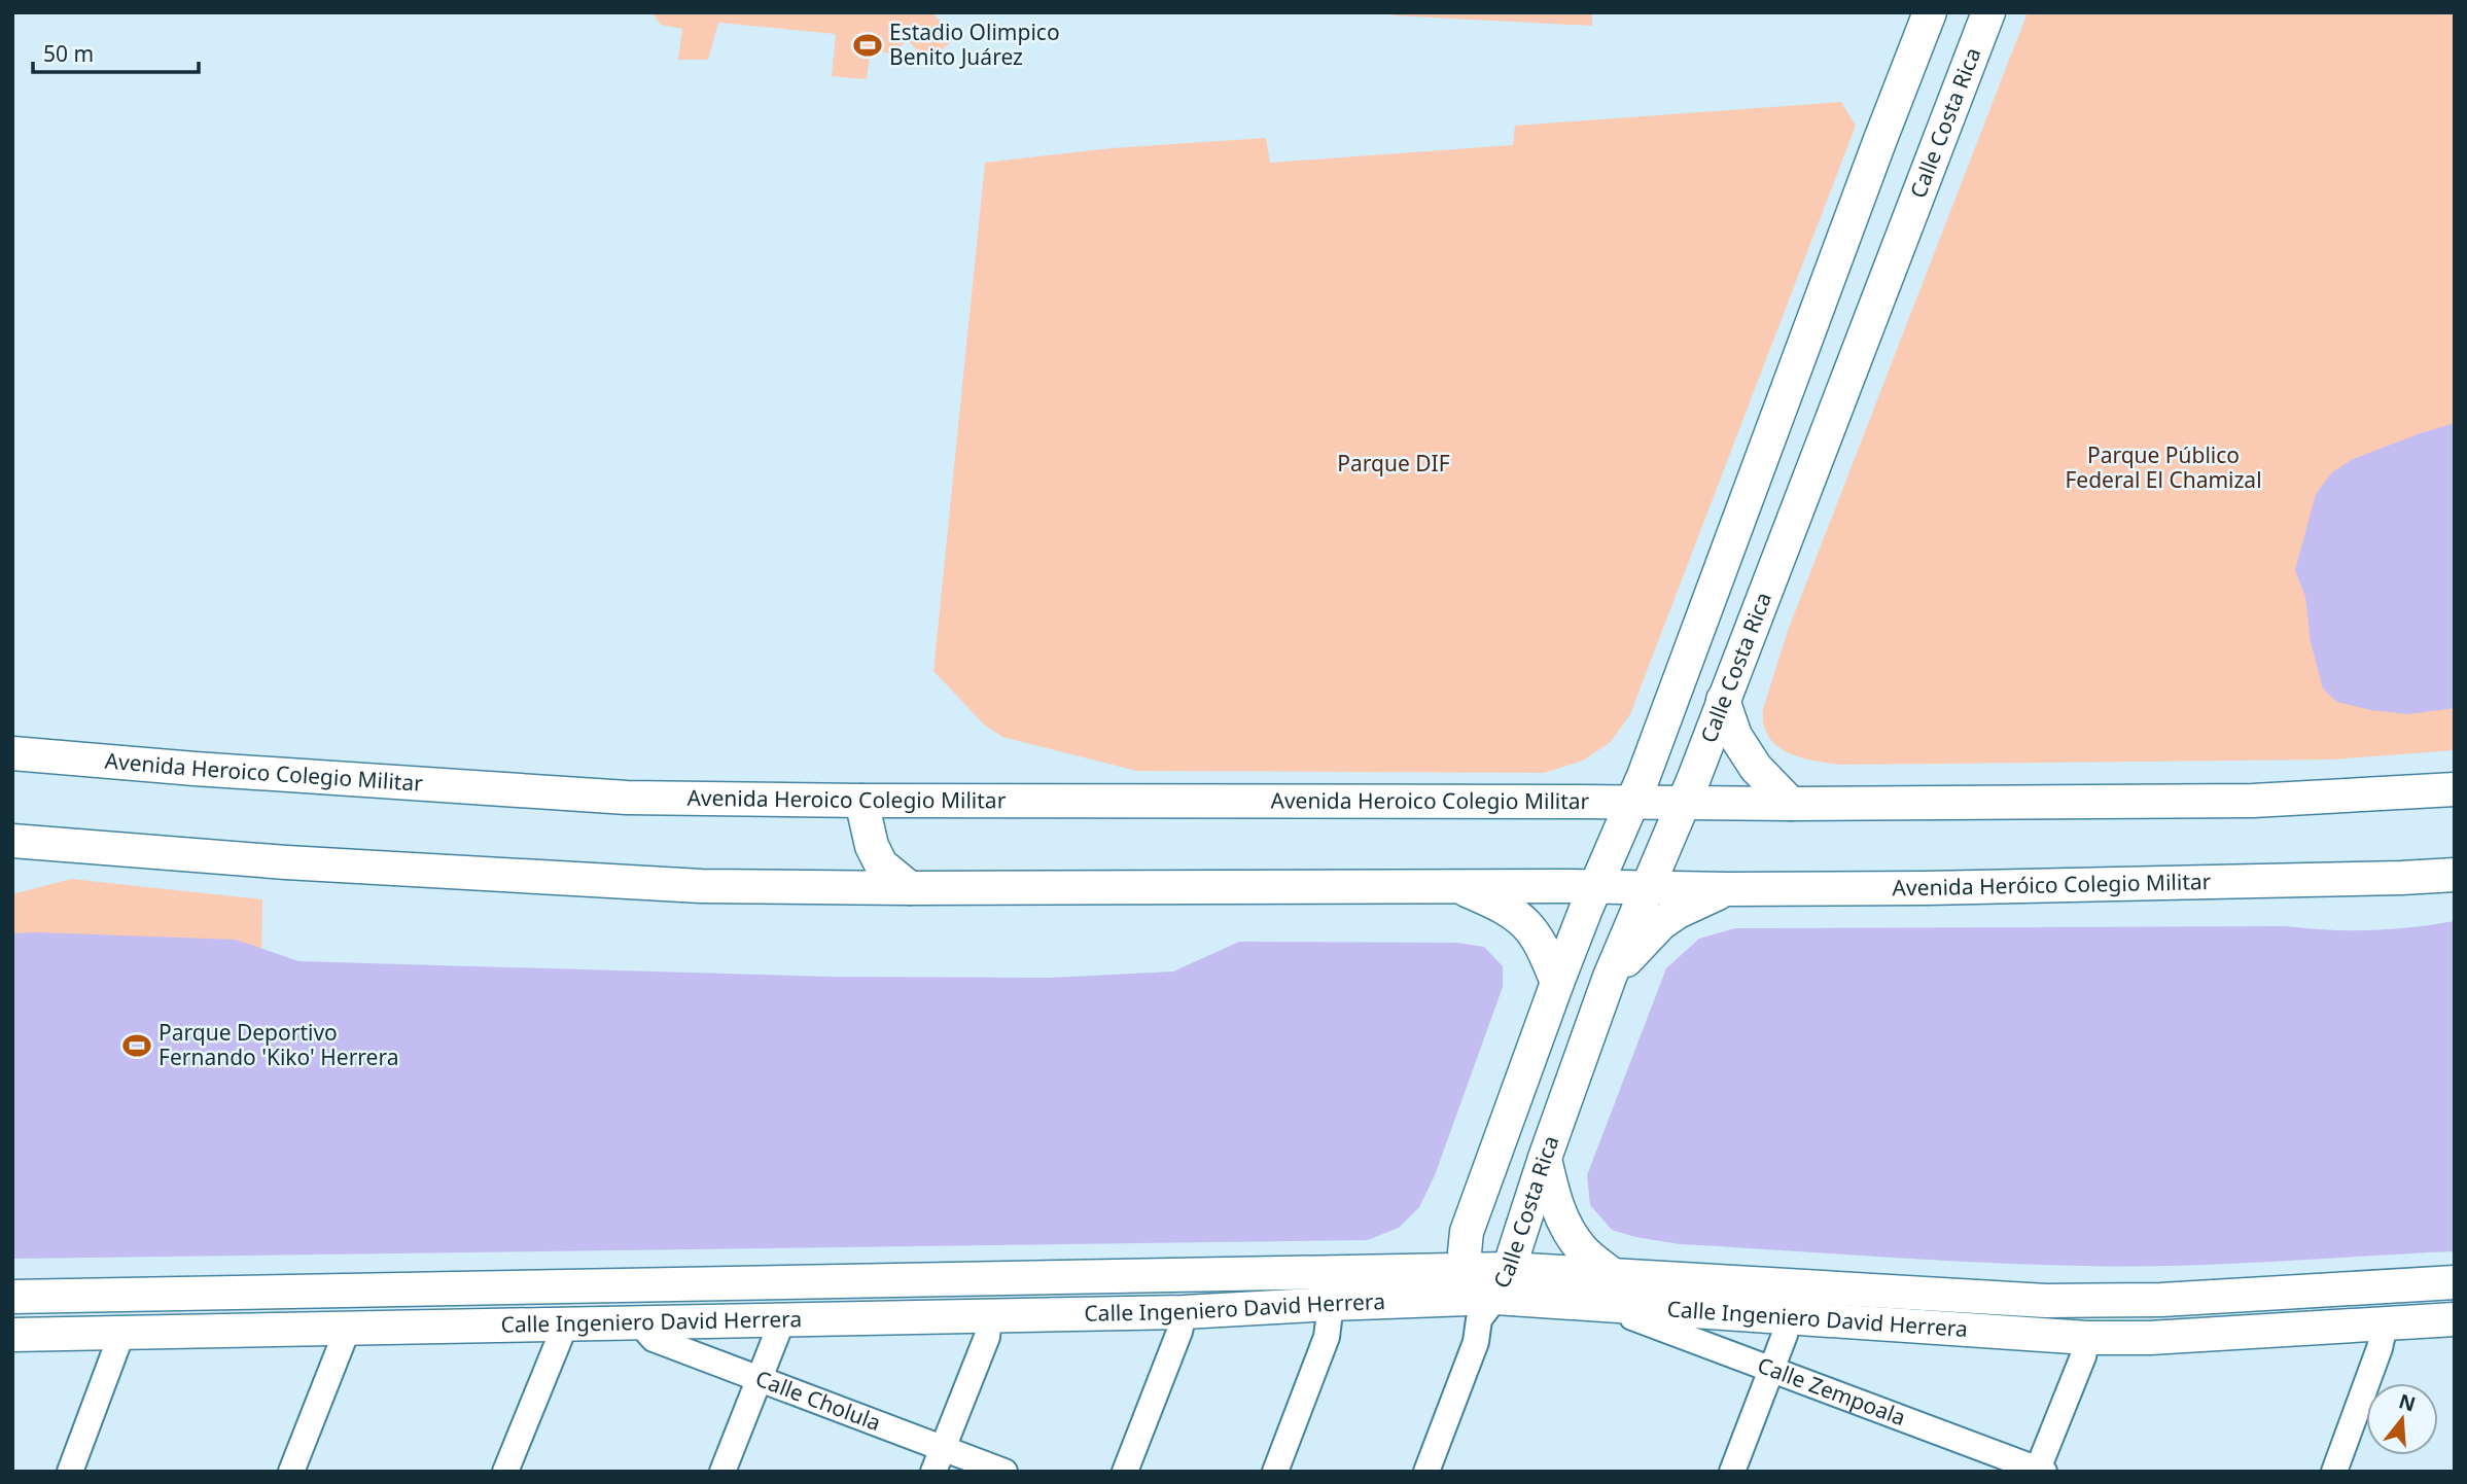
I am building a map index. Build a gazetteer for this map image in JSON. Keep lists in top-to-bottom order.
{
  "streets": {
    "main road": [
      "Calle Costa Rica",
      "Avenida Heroico Colegio Militar",
      "Avenida Heróico Colegio Militar",
      "Calle Ingeniero David Herrera"
    ],
    "street": ["Calle Zempoala", "Calle Cholula"]
  },
  "crossings": [
    ["Calle Costa Rica", "Avenida Heroico Colegio Militar"],
    ["Calle Costa Rica", "Avenida Heróico Colegio Militar"],
    ["Calle Costa Rica", "Calle Ingeniero David Herrera"],
    ["Calle Ingeniero David Herrera", "Calle Zempoala"],
    ["Calle Ingeniero David Herrera", "Calle Cholula"]
  ],
  "parks": ["Parque Público Federal El Chamizal", "Parque DIF"],
  "places": {
    "sports": ["Estadio Olimpico Benito Juárez", "Parque Deportivo Fernando 'Kiko' Herrera"]
  },
  "scale_bar": "50 m",
  "north": "top"
}
